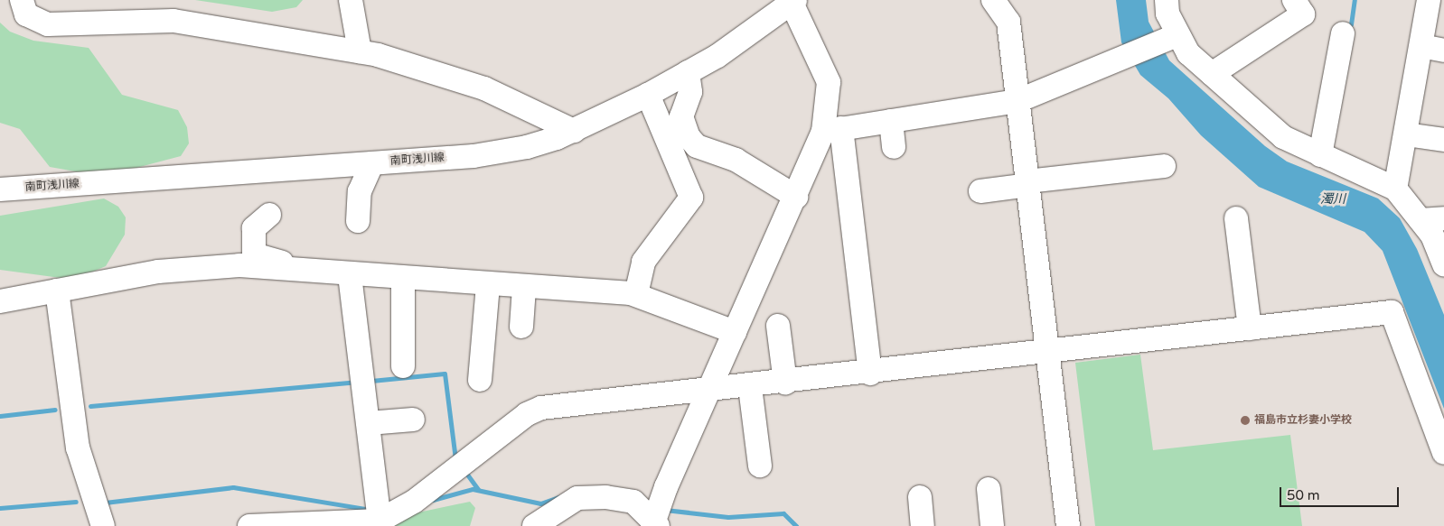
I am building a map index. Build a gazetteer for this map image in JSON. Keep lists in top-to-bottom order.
{
  "streets": {
    "street": ["南町浅川線"]
  },
  "water": ["濁川"],
  "places": ["福島市立杉妻小学校"],
  "scale_bar": "50 m"
}
